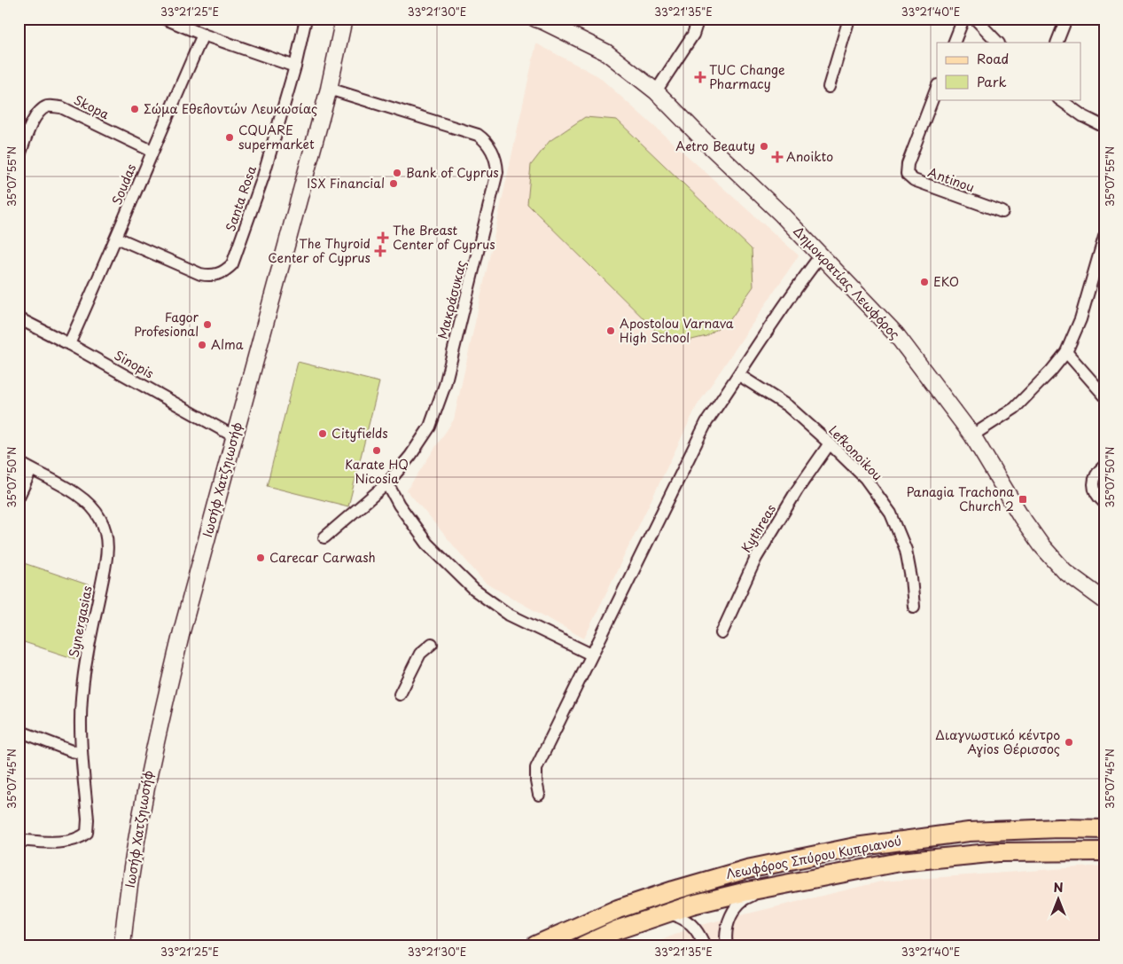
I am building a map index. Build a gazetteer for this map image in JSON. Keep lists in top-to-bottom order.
{
  "streets": {
    "main road": ["Δημοκρατίας Λεωφόρος", "Ιωσήφ Χατζηιωσήφ", "Λεωφόρος Σπύρου Κυπριανού"],
    "street": [
      "Skopa",
      "Antinou",
      "Soudas",
      "Santa Rosa",
      "Μακράσυκας",
      "Sinopis",
      "Lefkonoikou",
      "Kythreas",
      "Synergasias"
    ]
  },
  "crossings": [
    ["Skopa", "Soudas"],
    ["Soudas", "Santa Rosa"],
    ["Soudas", "Sinopis"],
    ["Μακράσυκας", "Ιωσήφ Χατζηιωσήφ"],
    ["Sinopis", "Ιωσήφ Χατζηιωσήφ"],
    ["Lefkonoikou", "Kythreas"]
  ],
  "places": {
    "health": [
      "TUC Change Pharmacy",
      "Anoikto",
      "The Breast Center of Cyprus",
      "The Thyroid Center of Cyprus"
    ],
    "other": [
      "Σώμα Εθελοντών Λευκωσίας",
      "CQUARE supermarket",
      "Aetro Beauty",
      "Bank of Cyprus",
      "ISX Financial",
      "EKO",
      "Fagor Profesional",
      "Apostolou Varnava High School",
      "Alma",
      "Cityfields",
      "Karate HQ Nicosia",
      "Carecar Carwash",
      "Διαγνωστικό κέντρο Αγios Θέρισσος"
    ],
    "transit": ["Panagia Trachona Church 2"]
  },
  "legend": ["Road", "Park"],
  "north": "top",
  "coordinates": [
    "33°21'25\"E",
    "33°21'30\"E",
    "33°21'35\"E",
    "33°21'40\"E",
    "35°07'55\"N",
    "35°07'50\"N",
    "35°07'45\"N"
  ]
}
